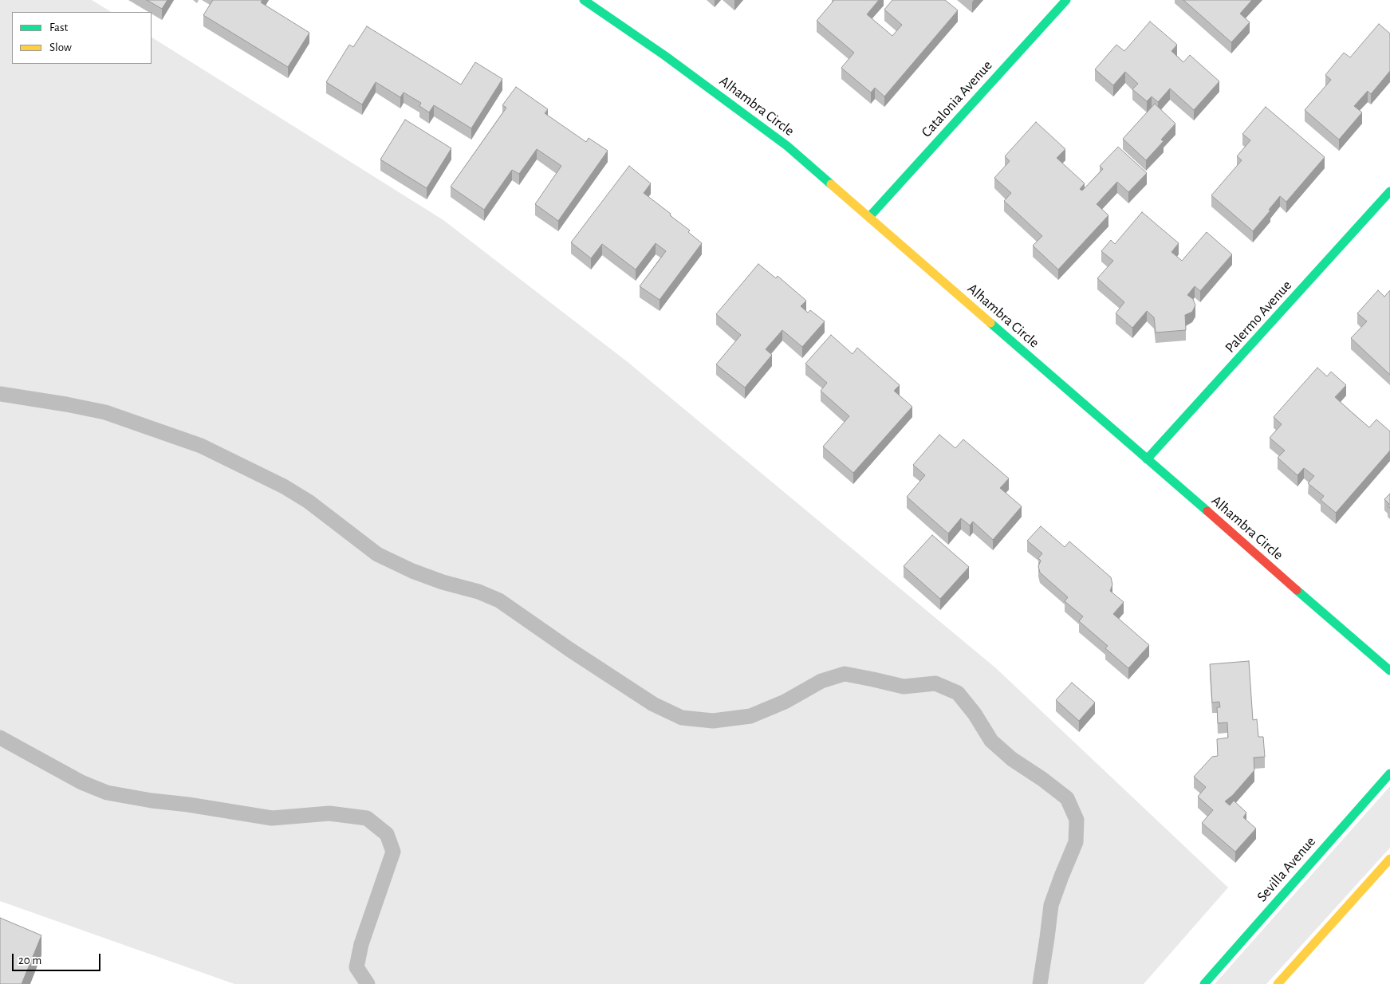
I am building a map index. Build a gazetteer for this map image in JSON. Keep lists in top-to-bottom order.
{
  "streets": {
    "street": [
      "Catalonia Avenue",
      "Alhambra Circle",
      "Palermo Avenue",
      "Sevilla Avenue"
    ]
  },
  "crossings": [
    ["Catalonia Avenue", "Alhambra Circle"],
    ["Alhambra Circle", "Palermo Avenue"]
  ],
  "legend": ["Fast", "Slow"],
  "scale_bar": "20 m"
}
